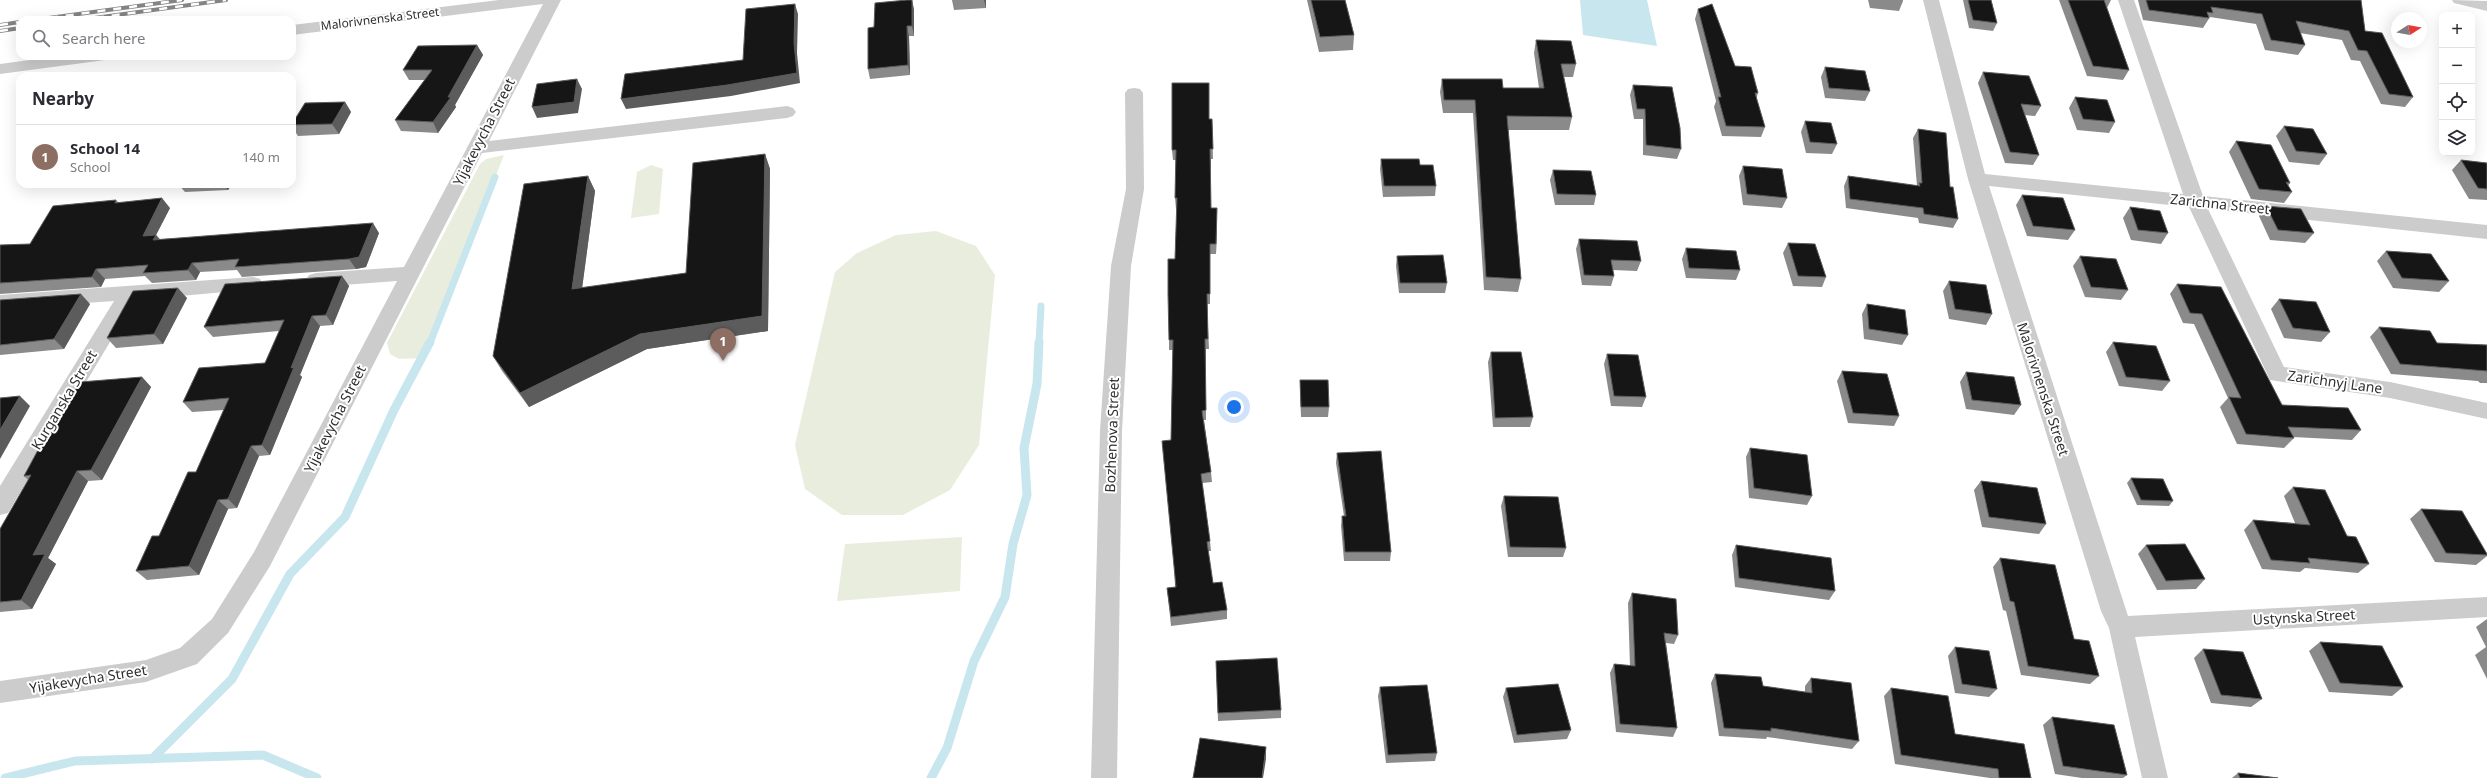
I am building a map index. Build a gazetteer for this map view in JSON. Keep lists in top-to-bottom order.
{
  "streets": {
    "street": [
      "Malorivnenska Street",
      "Yijakevycha Street",
      "Zarichna Street",
      "Zarichnyj Lane",
      "Kurganska Street",
      "Bozhenova Street",
      "Ustynska Street"
    ]
  },
  "crossings": [
    ["Malorivnenska Street", "Zarichna Street"],
    ["Malorivnenska Street", "Ustynska Street"],
    ["Zarichna Street", "Zarichnyj Lane"]
  ],
  "north": "right",
  "page": {
    "map_buttons": ["+", "−"],
    "search": "Search here",
    "heading": "Nearby",
    "list": [
      {
        "mark": "1",
        "name": "School 14",
        "note": "School",
        "value": "140 m"
      }
    ],
    "pins": "1"
  }
}
